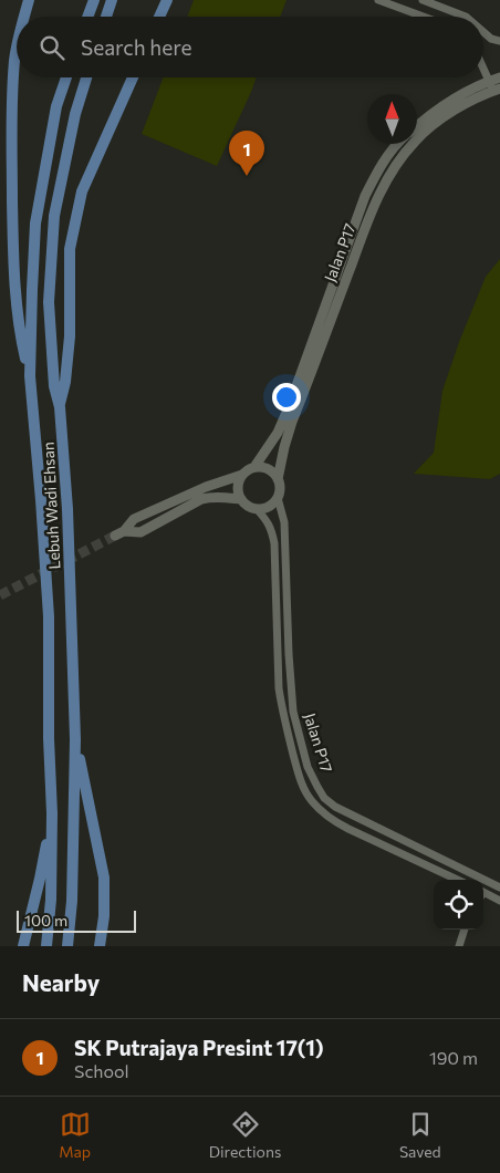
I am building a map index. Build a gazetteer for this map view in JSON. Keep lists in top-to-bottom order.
{
  "streets": {
    "main road": ["Lebuh Wadi Ehsan"],
    "street": ["Jalan P17"]
  },
  "scale_bar": "100 m",
  "north": "top",
  "page": {
    "search": "Search here",
    "pins": "1",
    "scale": "100 m",
    "heading": "Nearby",
    "list": [
      {
        "mark": "1",
        "name": "SK Putrajaya Presint 17(1)",
        "note": "School",
        "value": "190 m"
      }
    ],
    "nav": ["Map", "Directions", "Saved"]
  }
}
